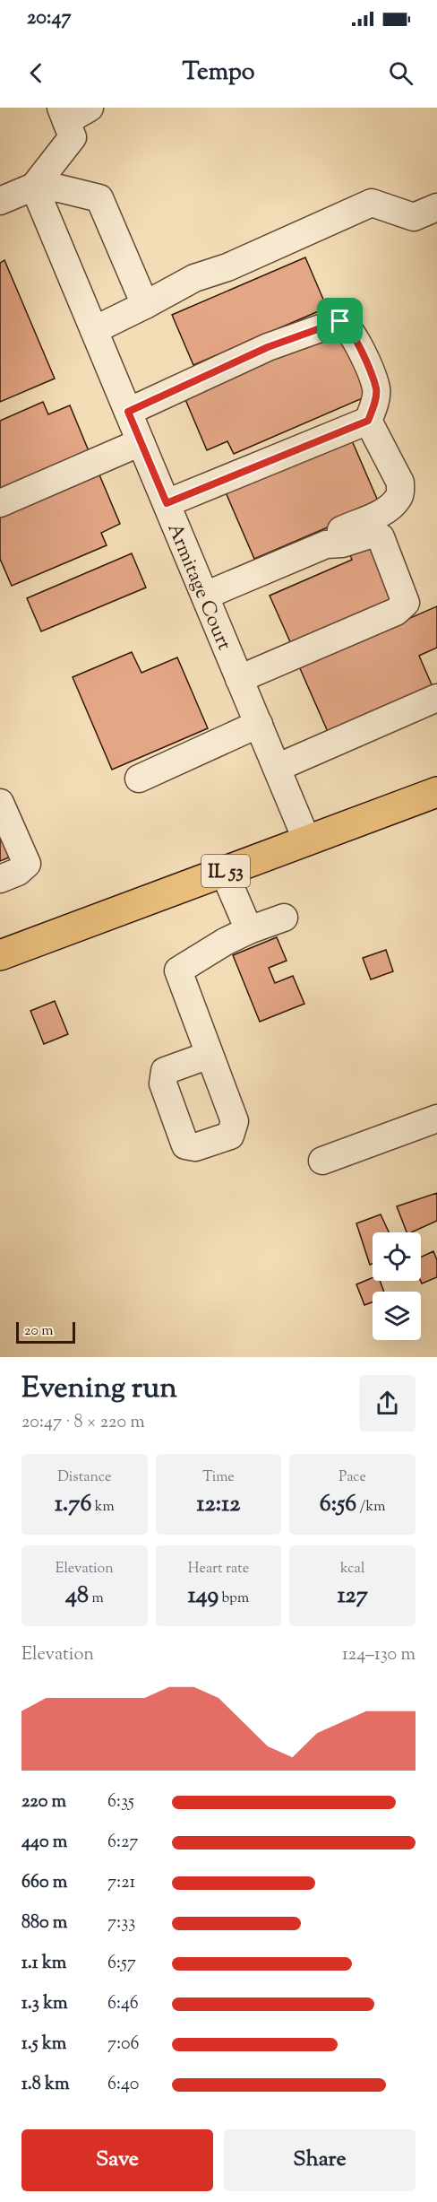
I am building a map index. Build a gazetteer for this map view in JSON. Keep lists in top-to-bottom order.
{
  "streets": {
    "main road": ["IL 53"],
    "street": ["Armitage Court"]
  },
  "crossings": [
    ["Armitage Court", "IL 53"]
  ],
  "scale_bar": "20 m",
  "page": {
    "status": "20:47",
    "header": "Tempo",
    "scale": "20 m",
    "heading": ["Evening run", "20:47 · 8 × 220 m"],
    "stats": [
      ["Distance", "1.76 km"],
      ["Time", "12:12"],
      ["Pace", "6:56 /km"],
      ["Elevation", "48 m"],
      ["Heart rate", "149 bpm"],
      ["kcal", "127"]
    ],
    "chart": ["Elevation", "124–130 m"],
    "list": [
      {
        "name": "220 m",
        "note": "6:35"
      },
      {
        "name": "440 m",
        "note": "6:27"
      },
      {
        "name": "660 m",
        "note": "7:21"
      },
      {
        "name": "880 m",
        "note": "7:33"
      },
      {
        "name": "1.1 km",
        "note": "6:57"
      },
      {
        "name": "1.3 km",
        "note": "6:46"
      },
      {
        "name": "1.5 km",
        "note": "7:06"
      },
      {
        "name": "1.8 km",
        "note": "6:40"
      }
    ],
    "buttons": ["Save", "Share"]
  }
}
